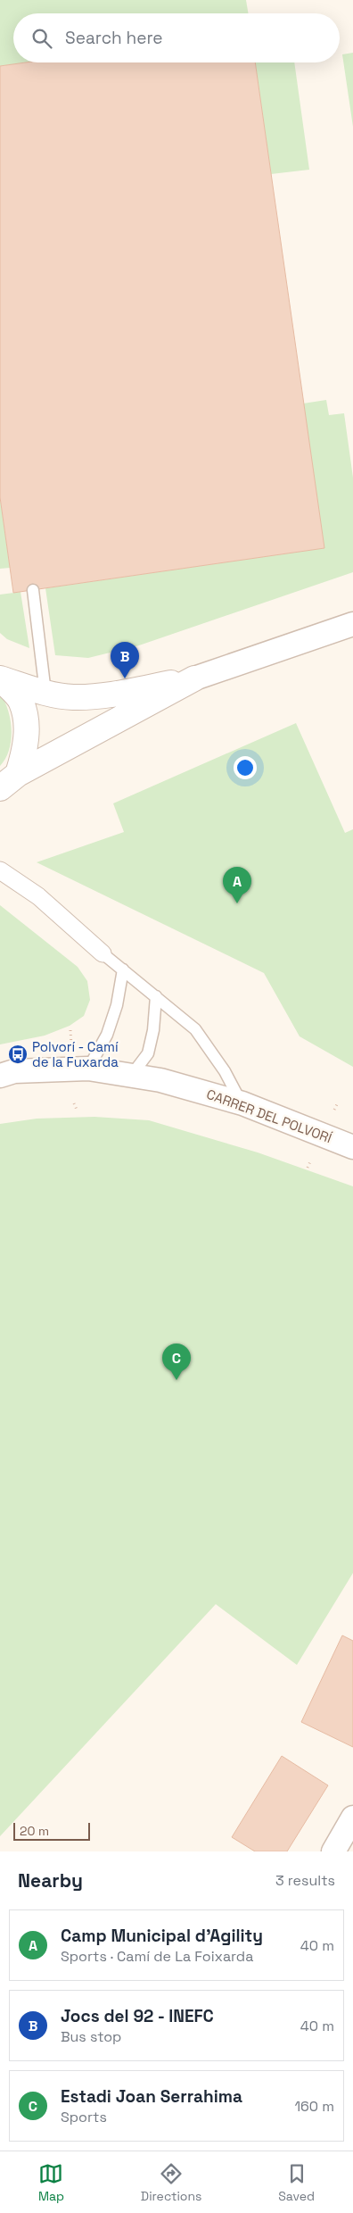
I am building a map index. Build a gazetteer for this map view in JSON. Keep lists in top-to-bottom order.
{
  "streets": {
    "street": ["CARRER DEL POLVORÍ"]
  },
  "places": {
    "bus stop": ["Polvorí - Camí de la Fuxarda"]
  },
  "scale_bar": "20 m",
  "page": {
    "search": "Search here",
    "pins": ["B", "A", "C"],
    "scale": "20 m",
    "heading": ["Nearby", "3 results"],
    "list": [
      {
        "mark": "A",
        "name": "Camp Municipal d'Agility",
        "note": "Sports · Camí de La Foixarda",
        "value": "40 m"
      },
      {
        "mark": "B",
        "name": "Jocs del 92 - INEFC",
        "note": "Bus stop",
        "value": "40 m"
      },
      {
        "mark": "C",
        "name": "Estadi Joan Serrahima",
        "note": "Sports",
        "value": "160 m"
      }
    ],
    "nav": ["Map", "Directions", "Saved"]
  }
}
